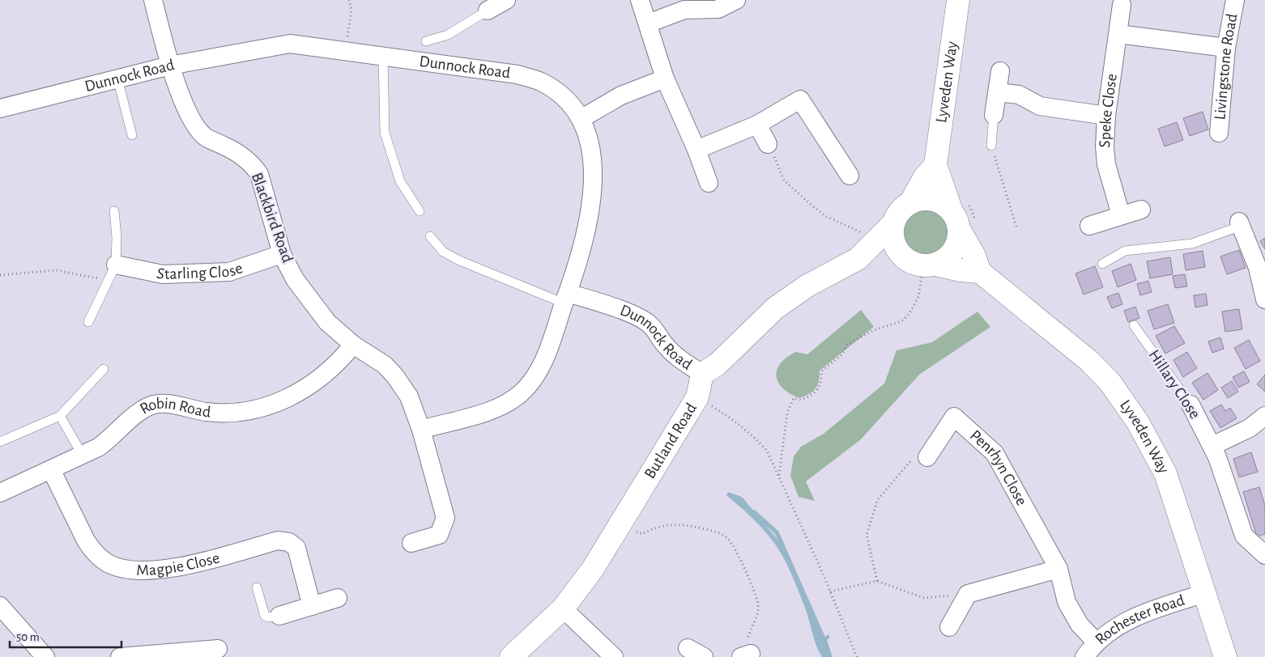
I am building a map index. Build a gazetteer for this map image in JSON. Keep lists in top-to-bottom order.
{
  "streets": {
    "street": [
      "Livingstone Road",
      "Dunnock Road",
      "Lyveden Way",
      "Speke Close",
      "Blackbird Road",
      "Starling Close",
      "Hillary Close",
      "Robin Road",
      "Butland Road",
      "Penrhyn Close",
      "Magpie Close",
      "Rochester Road"
    ]
  },
  "crossings": [
    ["Dunnock Road", "Blackbird Road"],
    ["Dunnock Road", "Butland Road"],
    ["Lyveden Way", "Rochester Road"],
    ["Blackbird Road", "Starling Close"],
    ["Blackbird Road", "Robin Road"],
    ["Robin Road", "Magpie Close"],
    ["Penrhyn Close", "Rochester Road"]
  ],
  "scale_bar": "50 m"
}
